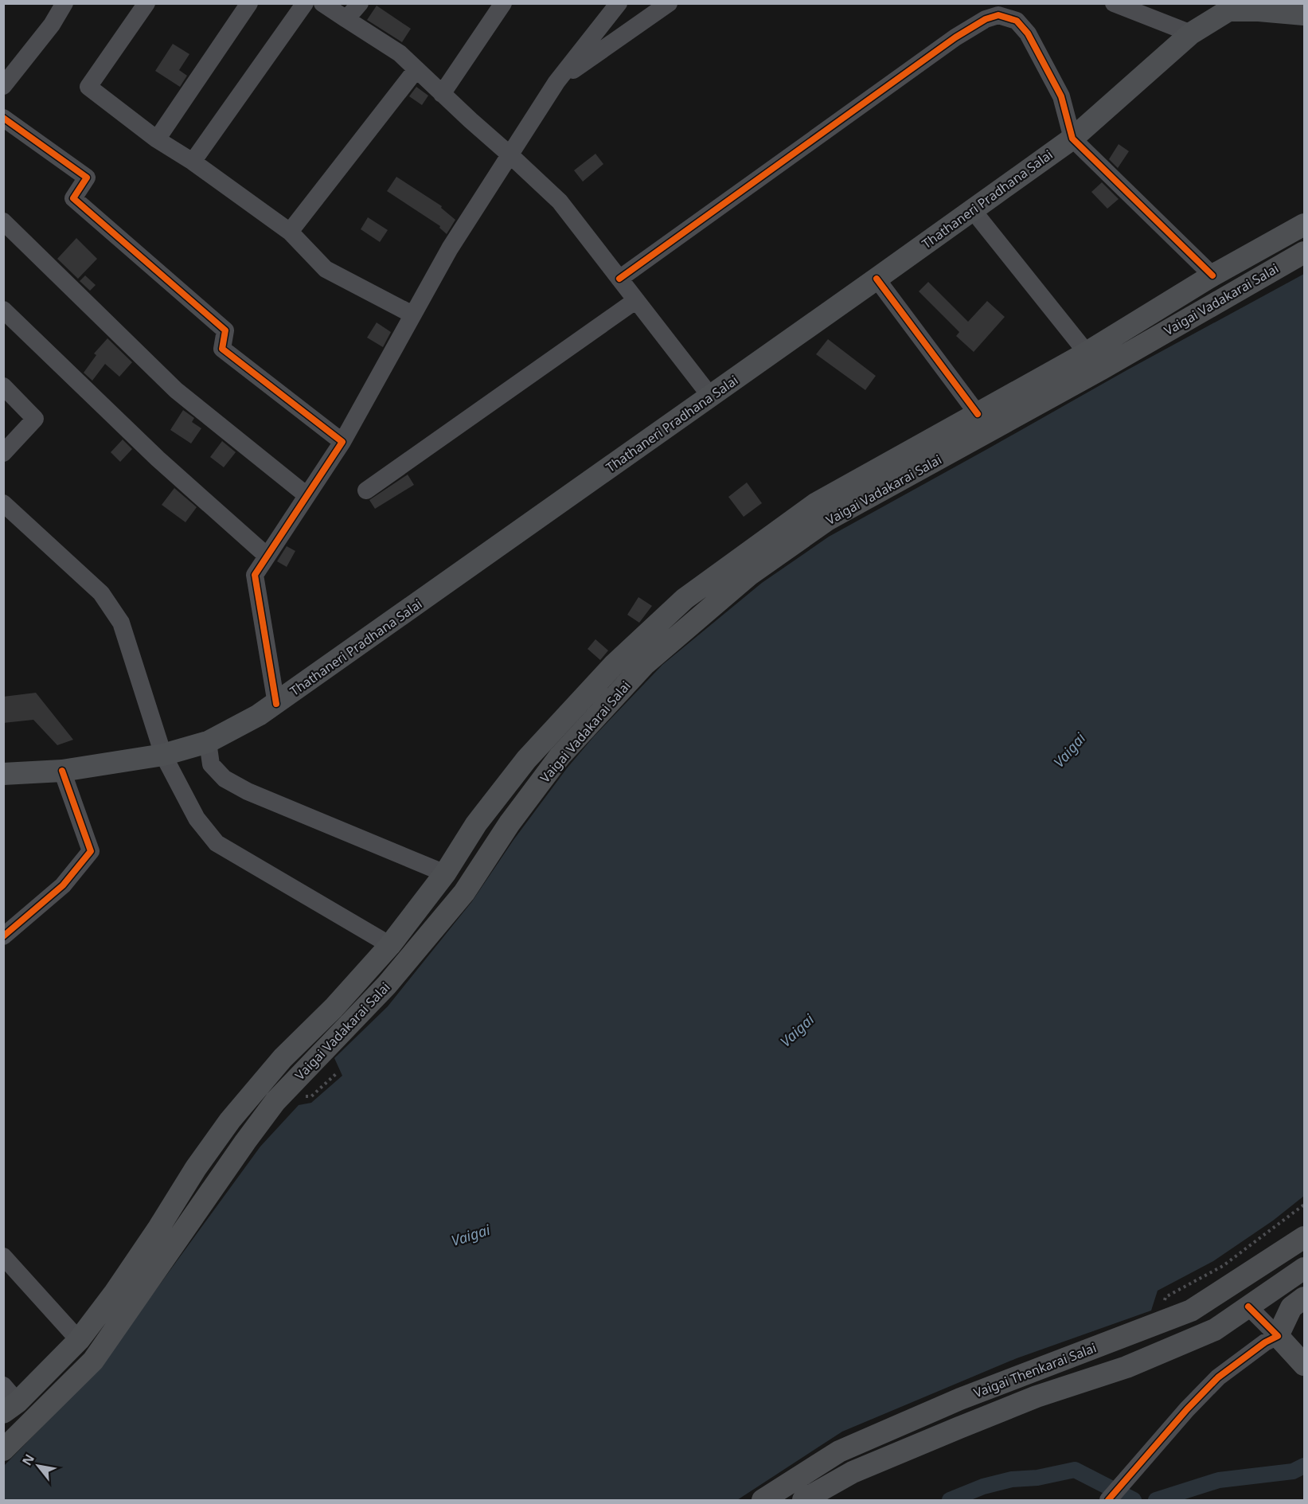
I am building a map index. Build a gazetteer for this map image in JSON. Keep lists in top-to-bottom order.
{
  "streets": {
    "main road": ["Thathaneri Pradhana Salai", "Vaigai Vadakarai Salai", "Vaigai Thenkarai Salai"]
  },
  "water": ["Vaigai"],
  "north": "top left"
}
